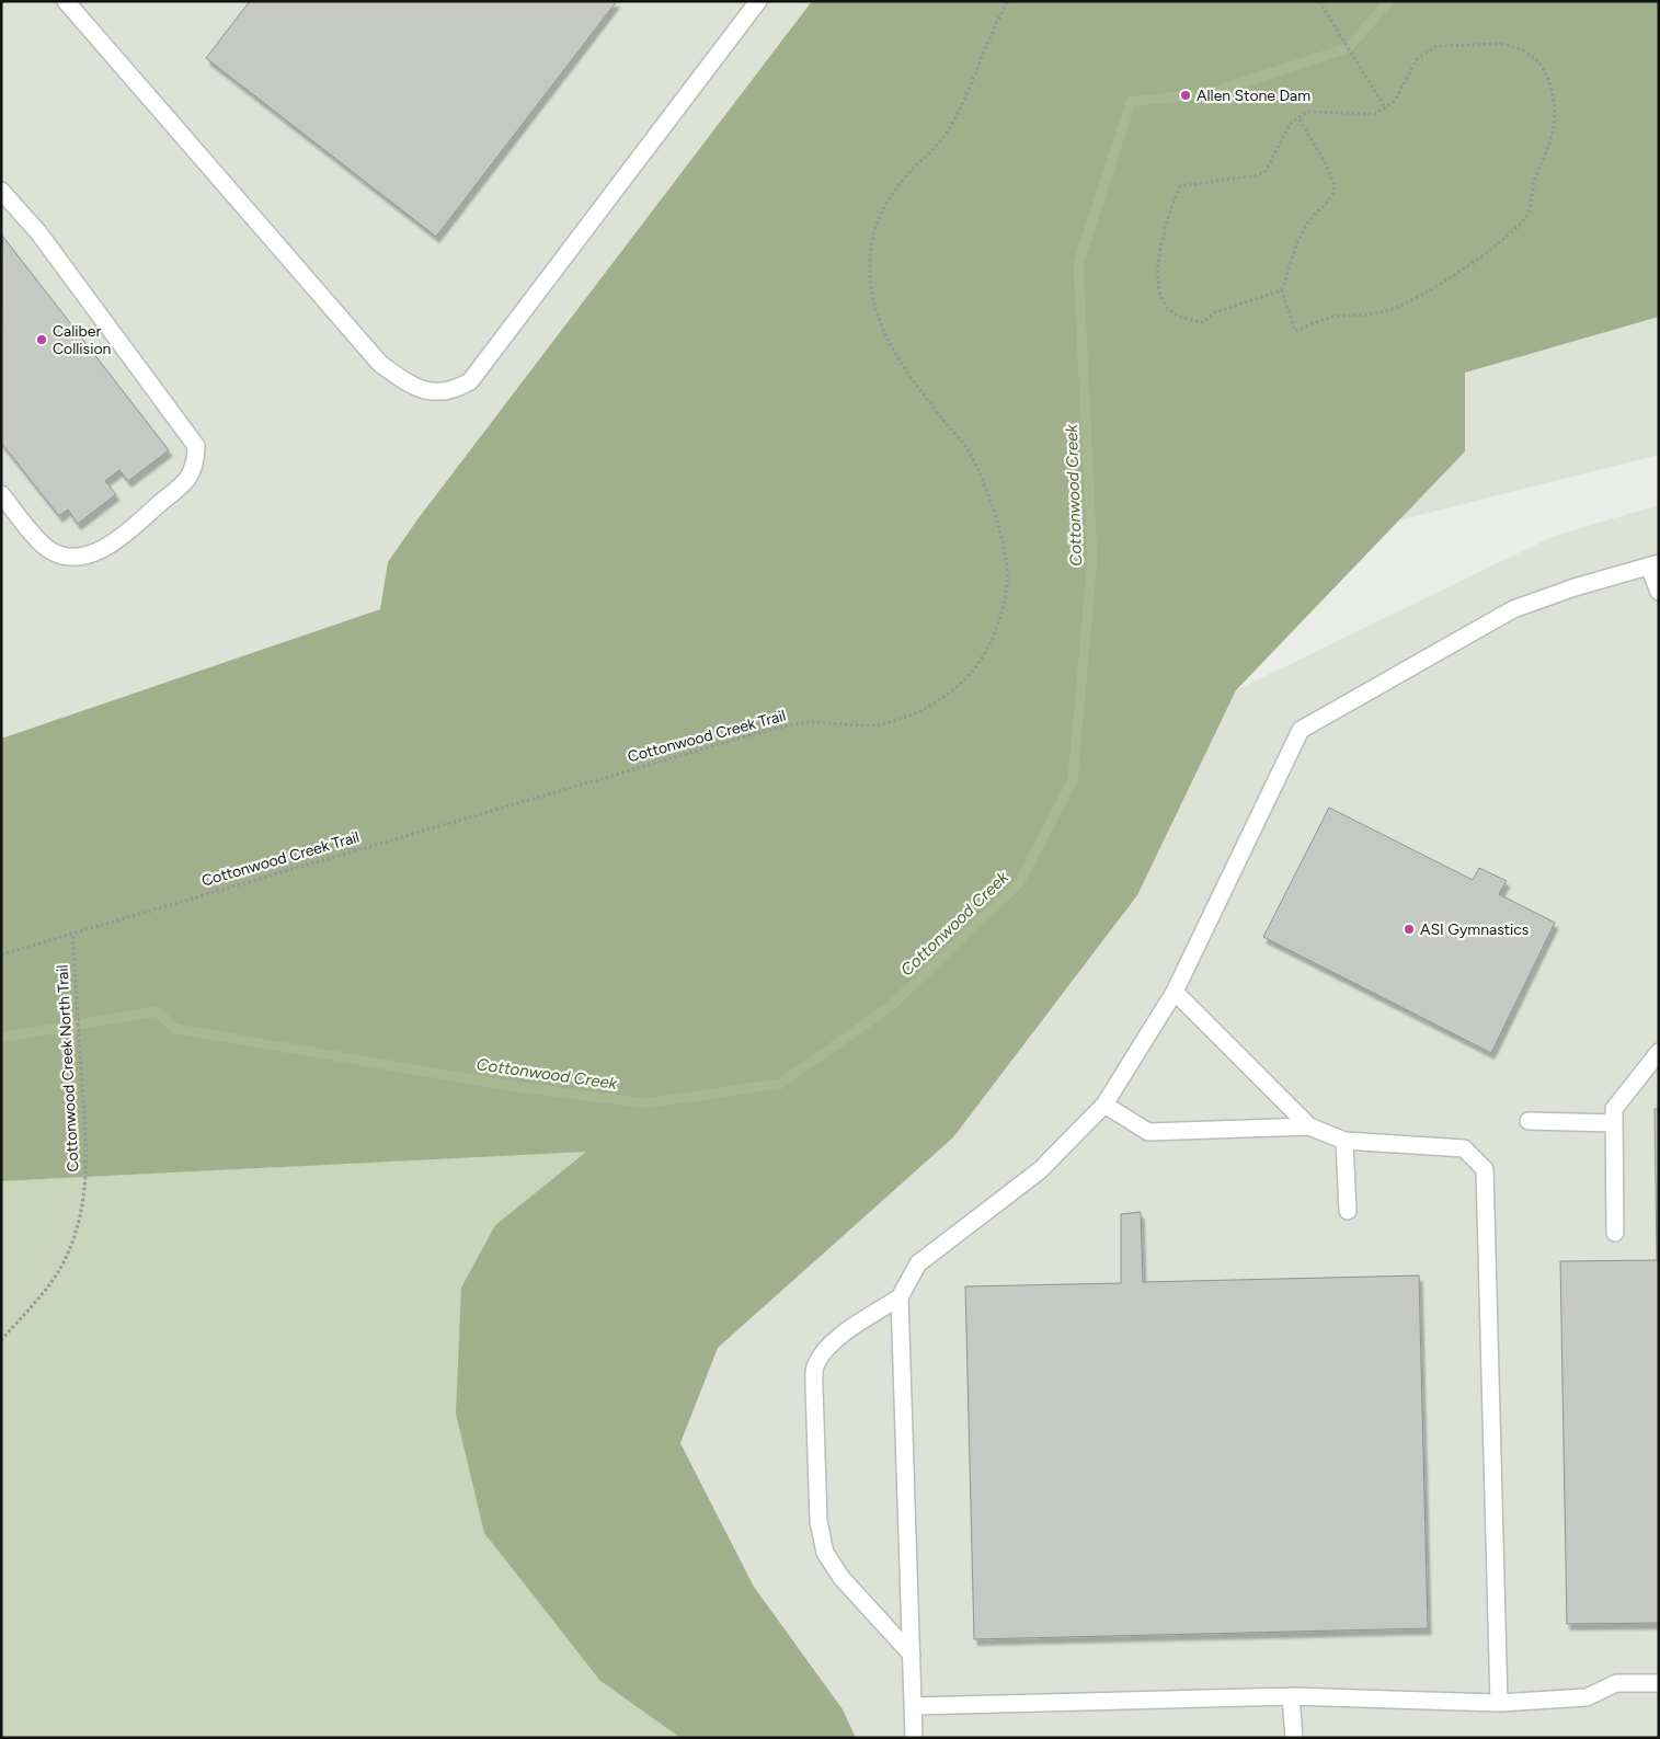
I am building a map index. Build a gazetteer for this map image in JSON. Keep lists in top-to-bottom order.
{
  "streets": {
    "path": ["Cottonwood Creek Trail", "Cottonwood Creek North Trail"]
  },
  "crossings": [
    ["Cottonwood Creek Trail", "Cottonwood Creek North Trail"]
  ],
  "water": ["Cottonwood Creek"],
  "places": ["Allen Stone Dam", "Caliber Collision", "ASI Gymnastics"]
}
